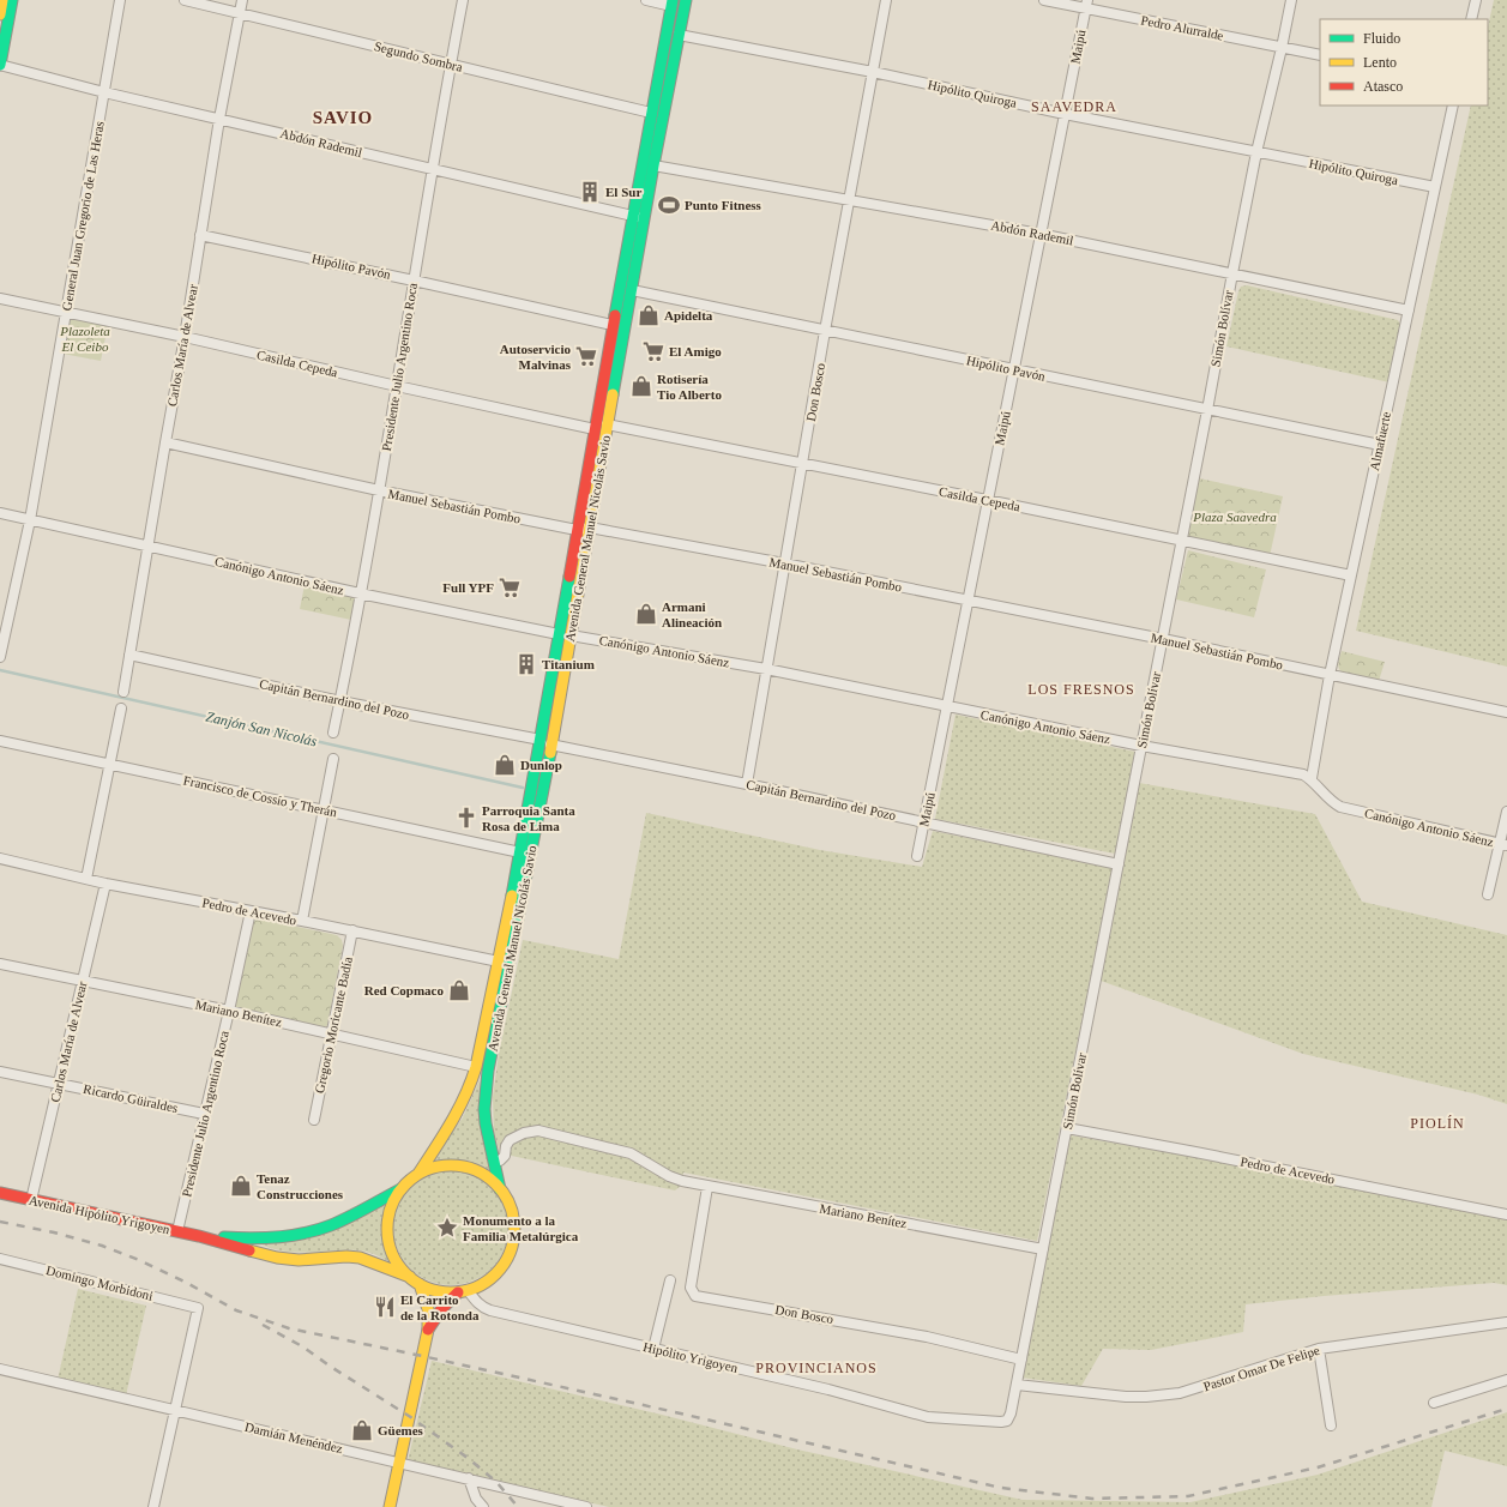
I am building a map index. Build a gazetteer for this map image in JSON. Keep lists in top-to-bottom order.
{
  "streets": {
    "main road": ["Avenida General Manuel Nicolás Savio", "Avenida Hipólito Yrigoyen"],
    "street": [
      "Pedro Alurralde",
      "Maipú",
      "Segundo Sombra",
      "Hipólito Quiroga",
      "Abdón Rademil",
      "General Juan Gregorio de Las Heras",
      "Hipólito Pavón",
      "Simón Bolívar",
      "Carlos María de Alvear",
      "Casilda Cepeda",
      "Presidente Julio Argentino Roca",
      "Don Bosco",
      "Almafuerte",
      "Manuel Sebastián Pombo",
      "Canónigo Antonio Sáenz",
      "Capitán Bernardino del Pozo",
      "Francisco de Cossío y Therán",
      "Pedro de Acevedo",
      "Mariano Benítez",
      "Gregorio Moricante Badía",
      "Ricardo Güiraldes",
      "Domingo Morbidoni",
      "Hipólito Yrigoyen",
      "Pastor Omar De Felipe",
      "Damián Menéndez"
    ]
  },
  "crossings": [
    ["Pedro Alurralde", "Maipú"],
    ["Pedro Alurralde", "Simón Bolívar"],
    ["Maipú", "Hipólito Quiroga"],
    ["Maipú", "Abdón Rademil"],
    ["Maipú", "Hipólito Pavón"],
    ["Maipú", "Casilda Cepeda"],
    ["Maipú", "Manuel Sebastián Pombo"],
    ["Maipú", "Canónigo Antonio Sáenz"],
    ["Maipú", "Capitán Bernardino del Pozo"],
    ["Segundo Sombra", "Carlos María de Alvear"],
    ["Segundo Sombra", "Presidente Julio Argentino Roca"],
    ["Segundo Sombra", "Avenida General Manuel Nicolás Savio"],
    ["Hipólito Quiroga", "Simón Bolívar"],
    ["Hipólito Quiroga", "Don Bosco"],
    ["Hipólito Quiroga", "Almafuerte"],
    ["Hipólito Quiroga", "Avenida General Manuel Nicolás Savio"],
    ["Abdón Rademil", "General Juan Gregorio de Las Heras"],
    ["Abdón Rademil", "Simón Bolívar"],
    ["Abdón Rademil", "Carlos María de Alvear"],
    ["Abdón Rademil", "Presidente Julio Argentino Roca"],
    ["Abdón Rademil", "Don Bosco"],
    ["Abdón Rademil", "Almafuerte"],
    ["Abdón Rademil", "Avenida General Manuel Nicolás Savio"],
    ["General Juan Gregorio de Las Heras", "Casilda Cepeda"],
    ["General Juan Gregorio de Las Heras", "Canónigo Antonio Sáenz"],
    ["Hipólito Pavón", "Simón Bolívar"],
    ["Hipólito Pavón", "Carlos María de Alvear"],
    ["Hipólito Pavón", "Presidente Julio Argentino Roca"],
    ["Hipólito Pavón", "Don Bosco"],
    ["Hipólito Pavón", "Almafuerte"],
    ["Hipólito Pavón", "Avenida General Manuel Nicolás Savio"],
    ["Simón Bolívar", "Casilda Cepeda"],
    ["Simón Bolívar", "Don Bosco"],
    ["Simón Bolívar", "Manuel Sebastián Pombo"],
    ["Simón Bolívar", "Canónigo Antonio Sáenz"],
    ["Simón Bolívar", "Capitán Bernardino del Pozo"],
    ["Simón Bolívar", "Pedro de Acevedo"],
    ["Simón Bolívar", "Mariano Benítez"],
    ["Simón Bolívar", "Hipólito Yrigoyen"],
    ["Simón Bolívar", "Pastor Omar De Felipe"],
    ["Carlos María de Alvear", "Casilda Cepeda"],
    ["Carlos María de Alvear", "Manuel Sebastián Pombo"],
    ["Carlos María de Alvear", "Canónigo Antonio Sáenz"],
    ["Carlos María de Alvear", "Capitán Bernardino del Pozo"],
    ["Carlos María de Alvear", "Pedro de Acevedo"],
    ["Carlos María de Alvear", "Mariano Benítez"],
    ["Carlos María de Alvear", "Ricardo Güiraldes"],
    ["Carlos María de Alvear", "Avenida Hipólito Yrigoyen"],
    ["Casilda Cepeda", "Presidente Julio Argentino Roca"],
    ["Casilda Cepeda", "Don Bosco"],
    ["Casilda Cepeda", "Almafuerte"],
    ["Casilda Cepeda", "Avenida General Manuel Nicolás Savio"],
    ["Presidente Julio Argentino Roca", "Manuel Sebastián Pombo"],
    ["Presidente Julio Argentino Roca", "Canónigo Antonio Sáenz"],
    ["Presidente Julio Argentino Roca", "Capitán Bernardino del Pozo"],
    ["Presidente Julio Argentino Roca", "Pedro de Acevedo"],
    ["Presidente Julio Argentino Roca", "Mariano Benítez"],
    ["Presidente Julio Argentino Roca", "Ricardo Güiraldes"],
    ["Presidente Julio Argentino Roca", "Avenida Hipólito Yrigoyen"],
    ["Don Bosco", "Manuel Sebastián Pombo"],
    ["Don Bosco", "Canónigo Antonio Sáenz"],
    ["Don Bosco", "Capitán Bernardino del Pozo"],
    ["Don Bosco", "Mariano Benítez"],
    ["Almafuerte", "Manuel Sebastián Pombo"],
    ["Almafuerte", "Canónigo Antonio Sáenz"],
    ["Manuel Sebastián Pombo", "Avenida General Manuel Nicolás Savio"],
    ["Avenida General Manuel Nicolás Savio", "Canónigo Antonio Sáenz"],
    ["Avenida General Manuel Nicolás Savio", "Capitán Bernardino del Pozo"],
    ["Avenida General Manuel Nicolás Savio", "Francisco de Cossío y Therán"],
    ["Avenida General Manuel Nicolás Savio", "Pedro de Acevedo"],
    ["Avenida General Manuel Nicolás Savio", "Mariano Benítez"],
    ["Avenida General Manuel Nicolás Savio", "Avenida Hipólito Yrigoyen"],
    ["Avenida General Manuel Nicolás Savio", "Hipólito Yrigoyen"],
    ["Avenida General Manuel Nicolás Savio", "Damián Menéndez"],
    ["Pedro de Acevedo", "Gregorio Moricante Badía"],
    ["Mariano Benítez", "Gregorio Moricante Badía"],
    ["Avenida Hipólito Yrigoyen", "Hipólito Yrigoyen"],
    ["Domingo Morbidoni", "Damián Menéndez"]
  ],
  "districts": [
    "SAAVEDRA",
    "SAVIO",
    "LOS FRESNOS",
    "PIOLÍN",
    "PROVINCIANOS"
  ],
  "water": ["Zanjón San Nicolás"],
  "parks": ["Plazoleta El Ceibo", "Plaza Saavedra"],
  "places": {
    "building": ["El Sur", "Titanium"],
    "sports": ["Punto Fitness"],
    "shop": [
      "Apidelta",
      "Rotisería Tio Alberto",
      "Armani Alineación",
      "Dunlop",
      "Red Copmaco",
      "Tenaz Construcciones",
      "Güemes"
    ],
    "supermarket": ["El Amigo", "Autoservicio Malvinas", "Full YPF"],
    "church": ["Parroquia Santa Rosa de Lima"],
    "place": ["Monumento a la Familia Metalúrgica"],
    "restaurant": ["El Carrito de la Rotonda"]
  },
  "legend": ["Fluido", "Lento", "Atasco"]
}
